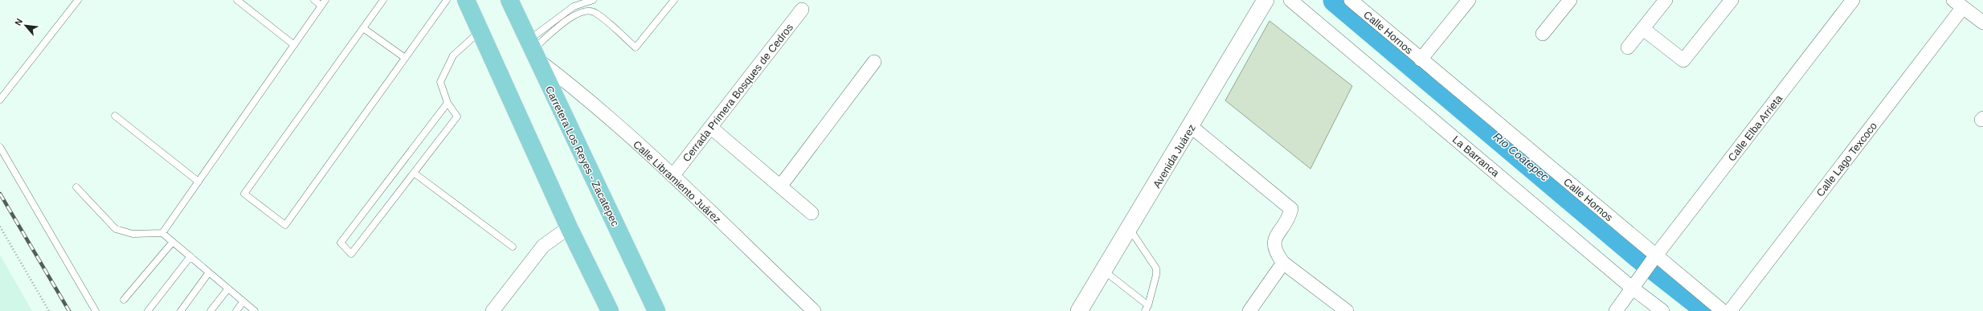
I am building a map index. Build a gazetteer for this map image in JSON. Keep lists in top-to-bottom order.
{
  "streets": {
    "main road": ["Carretera Los Reyes - Zacatepec"],
    "street": [
      "Calle Hornos",
      "Cerrada Primera Bosques de Cedros",
      "Calle Elba Arrieta",
      "Avenida Juárez",
      "La Barranca",
      "Calle Lago Texcoco",
      "Calle Libramiento Juárez"
    ]
  },
  "crossings": [
    ["Calle Hornos", "Calle Elba Arrieta"],
    ["Cerrada Primera Bosques de Cedros", "Calle Libramiento Juárez"],
    ["Calle Elba Arrieta", "La Barranca"],
    ["Carretera Los Reyes - Zacatepec", "Calle Libramiento Juárez"]
  ],
  "water": ["Rio Coatepec"],
  "north": "top left"
}
